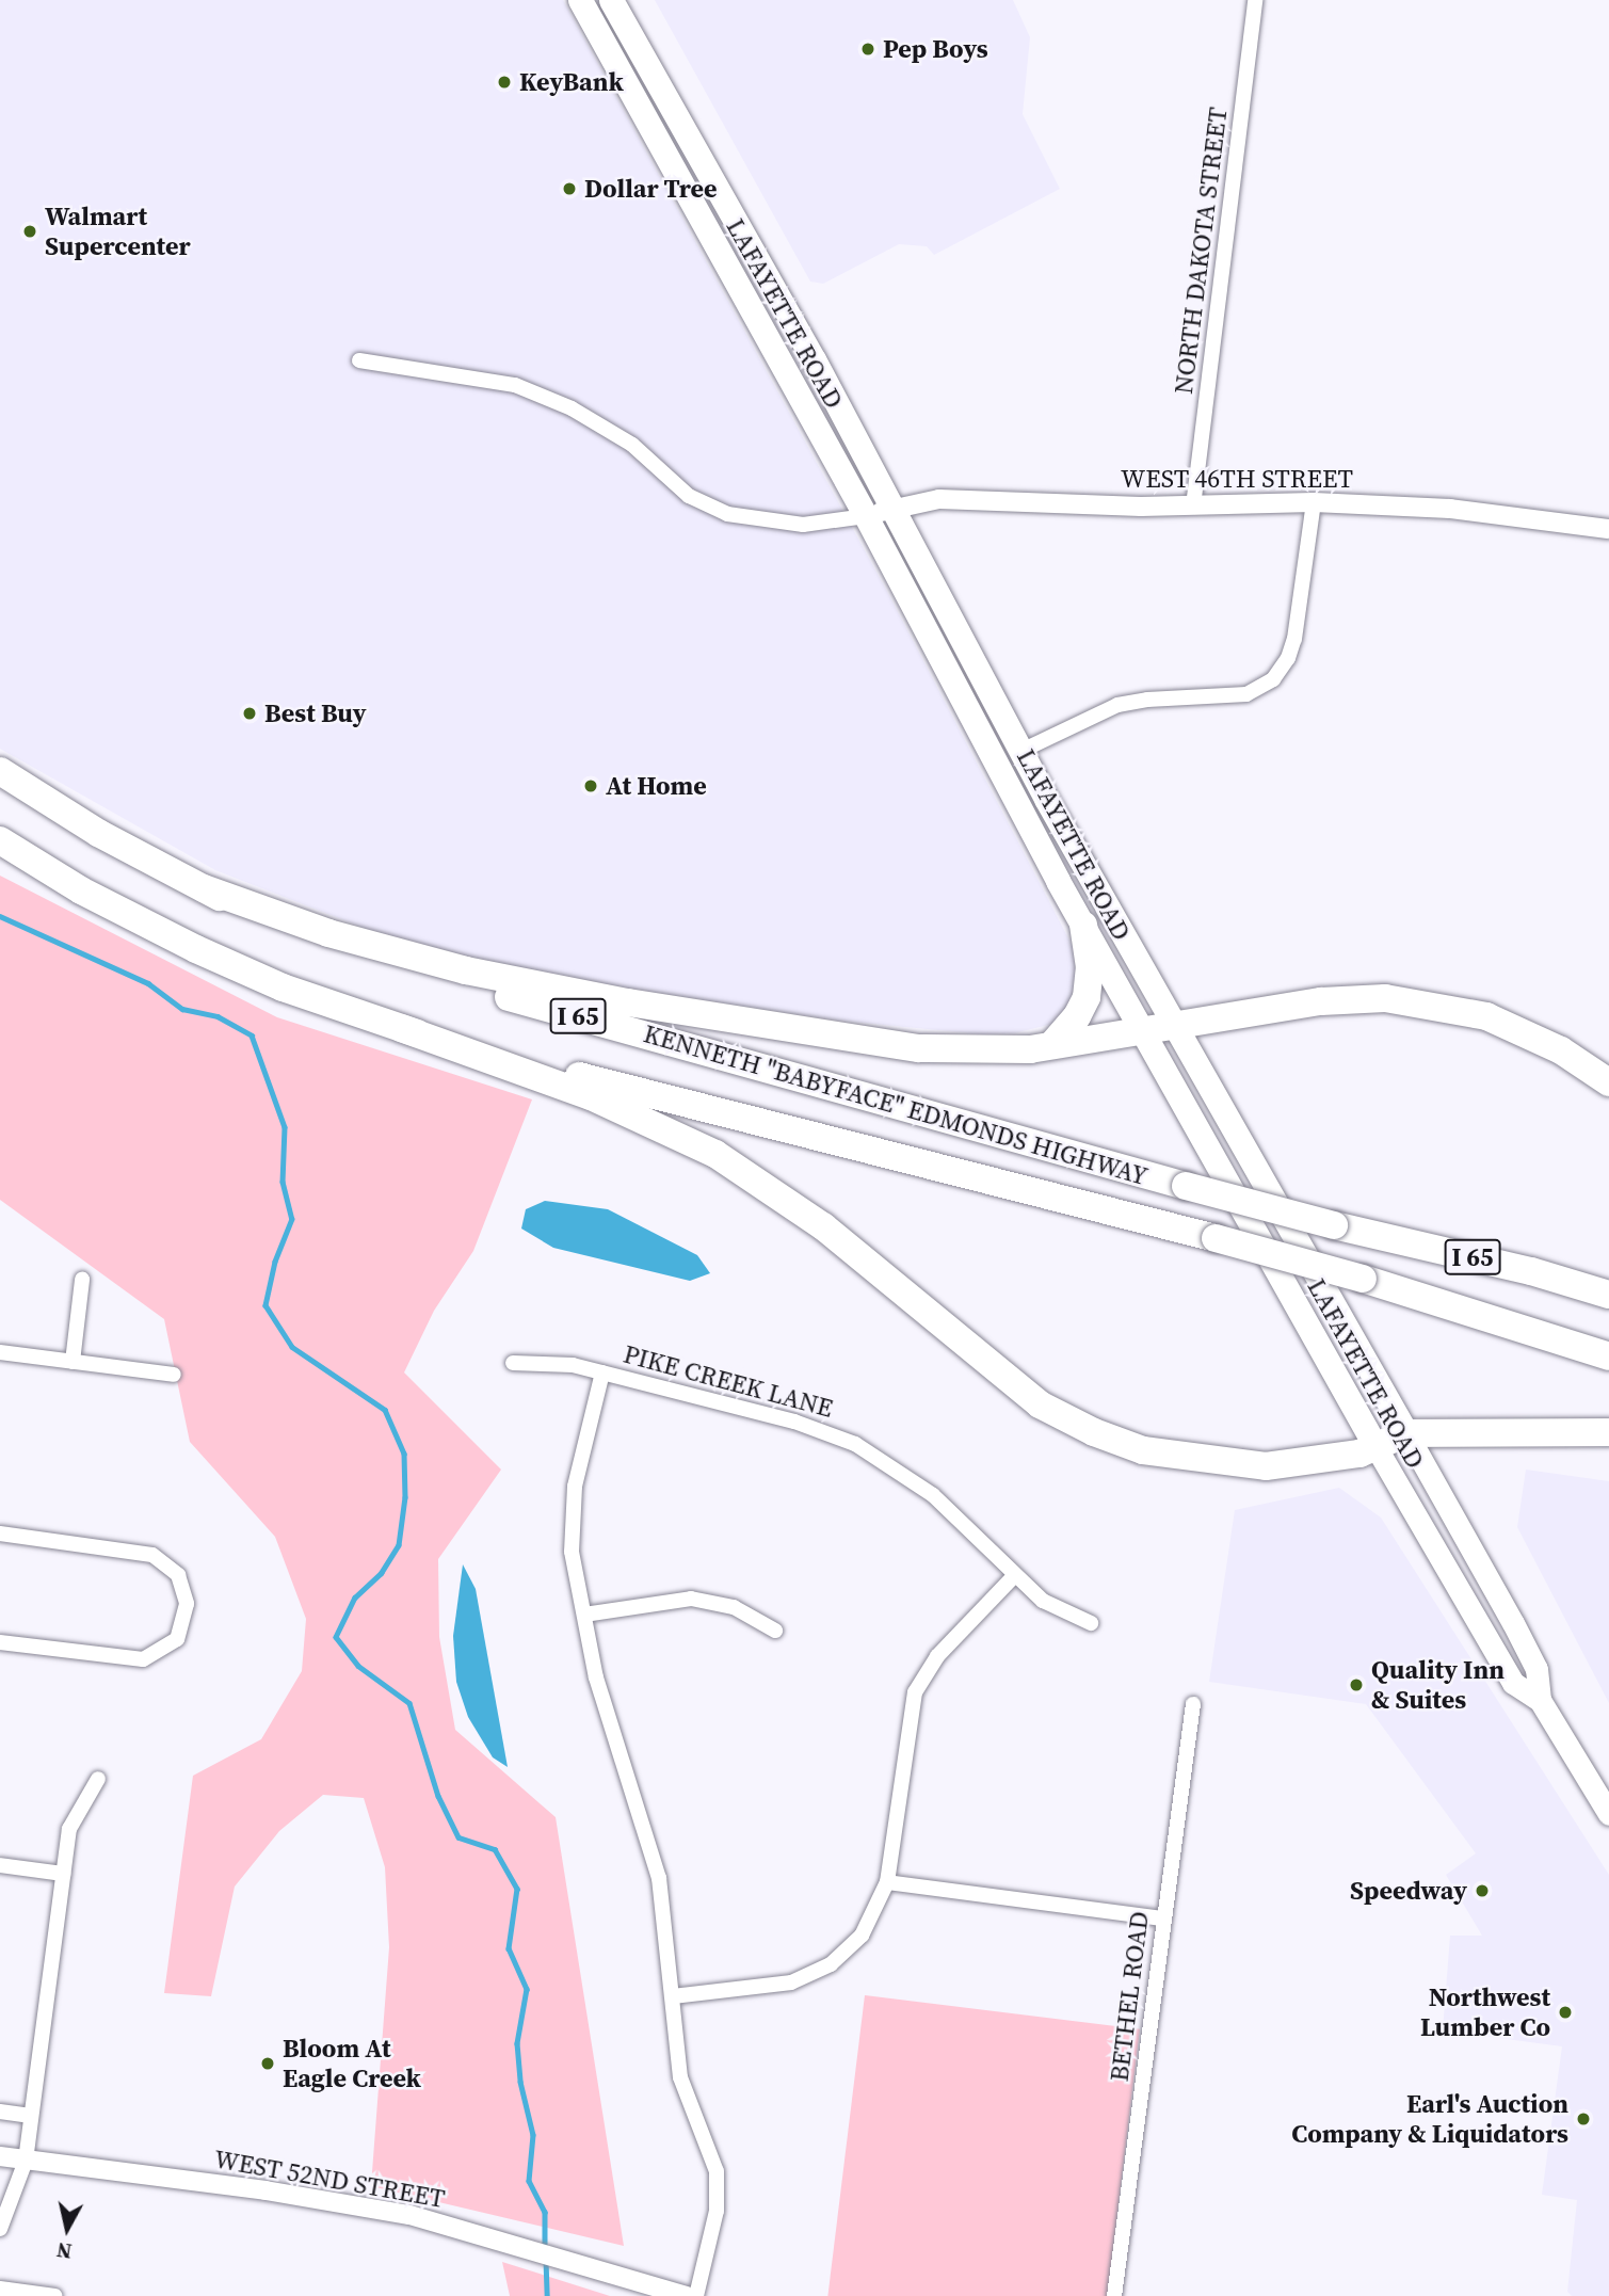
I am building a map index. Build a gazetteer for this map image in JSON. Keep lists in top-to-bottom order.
{
  "streets": {
    "highway": ["I 65", "KENNETH \"BABYFACE\" EDMONDS HIGHWAY"],
    "main road": ["LAFAYETTE ROAD"],
    "street": [
      "NORTH DAKOTA STREET",
      "WEST 46TH STREET",
      "PIKE CREEK LANE",
      "BETHEL ROAD",
      "WEST 52ND STREET"
    ]
  },
  "crossings": [
    ["NORTH DAKOTA STREET", "WEST 46TH STREET"],
    ["LAFAYETTE ROAD", "WEST 46TH STREET"]
  ],
  "places": [
    "Pep Boys",
    "KeyBank",
    "Dollar Tree",
    "Walmart Supercenter",
    "Best Buy",
    "At Home",
    "Quality Inn & Suites",
    "Speedway",
    "Northwest Lumber Co",
    "Bloom At Eagle Creek",
    "Earl's Auction Company & Liquidators"
  ],
  "north": "bottom"
}
